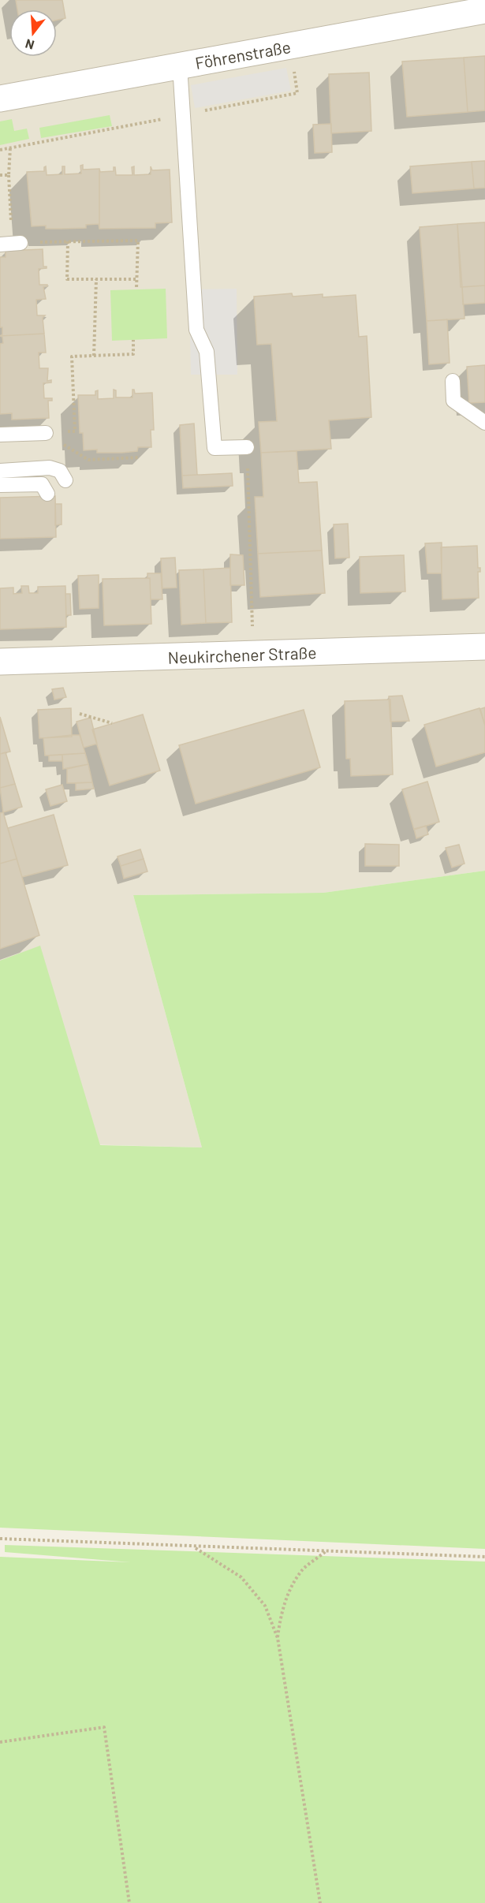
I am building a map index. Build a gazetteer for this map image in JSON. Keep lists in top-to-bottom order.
{
  "streets": {
    "street": ["Föhrenstraße", "Neukirchener Straße"]
  },
  "north": "bottom"
}
